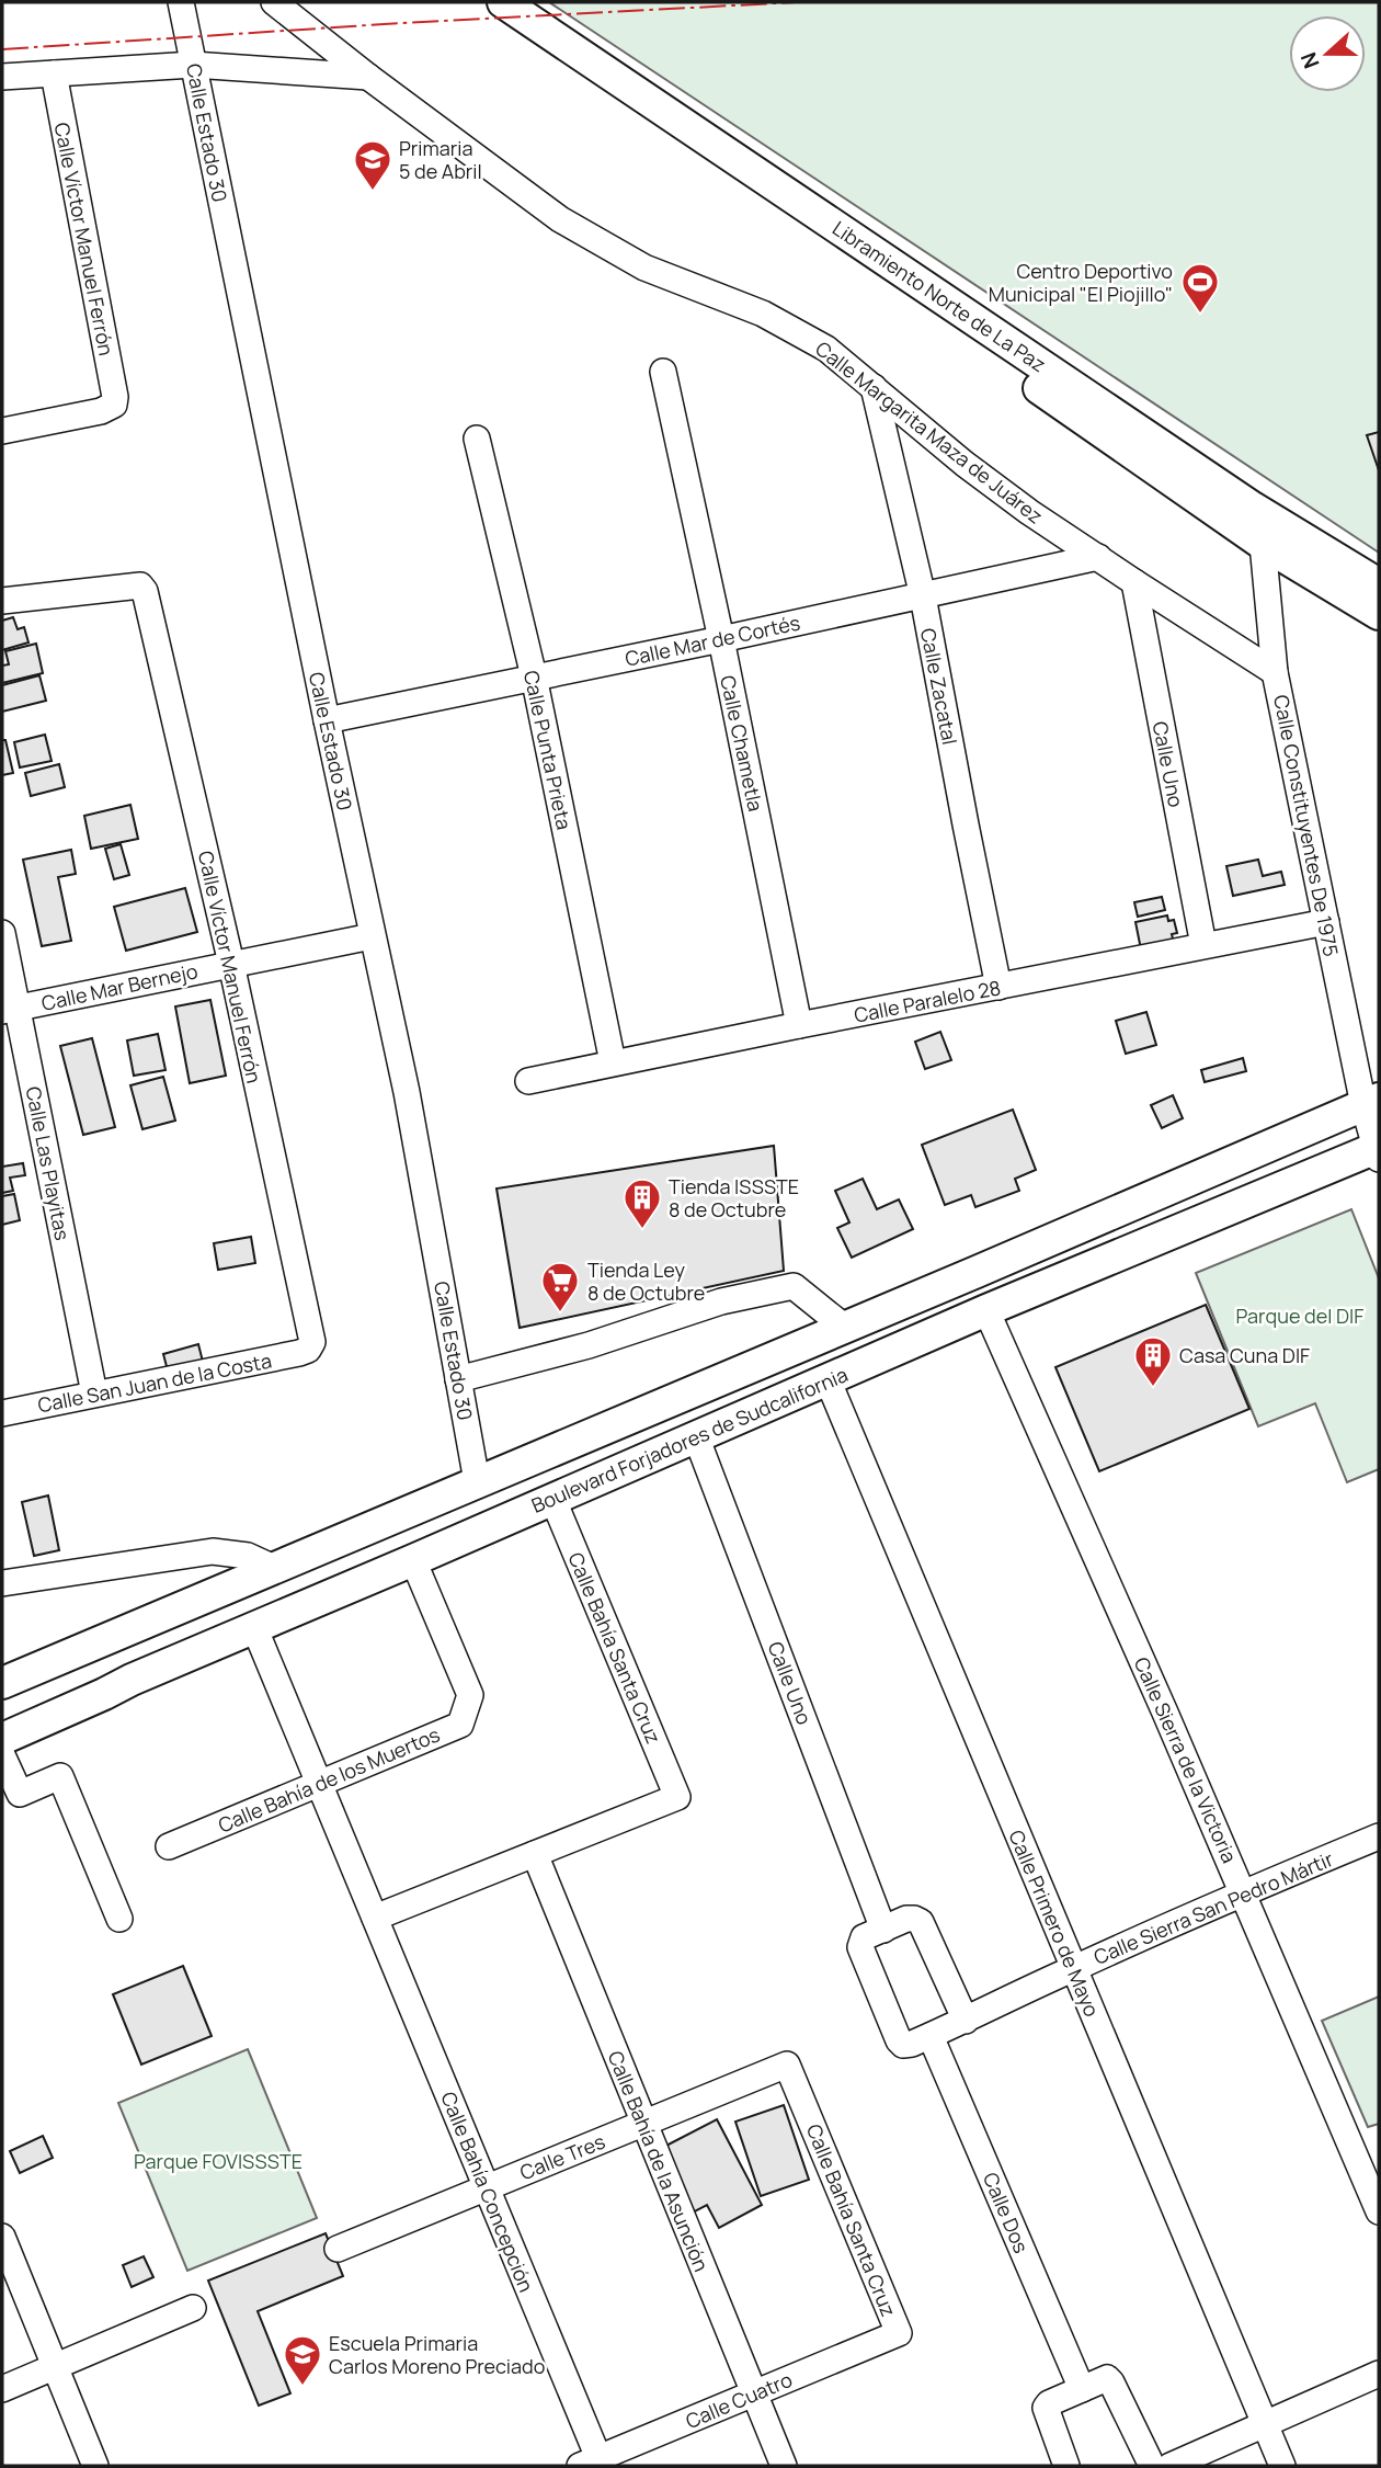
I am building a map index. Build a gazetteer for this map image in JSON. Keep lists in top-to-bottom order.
{
  "streets": {
    "main road": ["Libramiento Norte de La Paz", "Boulevard Forjadores de Sudcalifornia"],
    "street": [
      "Calle Estado 30",
      "Calle Víctor Manuel Ferrón",
      "Calle Margarita Maza de Juárez",
      "Calle Mar de Cortés",
      "Calle Zacatal",
      "Calle Chametla",
      "Calle Punta Prieta",
      "Calle Uno",
      "Calle Constituyentes De 1975",
      "Calle Mar Bernejo",
      "Calle Paralelo 28",
      "Calle Las Playitas",
      "Calle San Juan de la Costa",
      "Calle Bahía Santa Cruz",
      "Calle Sierra de la Victoria",
      "Calle Bahía de los Muertos",
      "Calle Sierra San Pedro Mártir",
      "Calle Primero de Mayo",
      "Calle Tres",
      "Calle Bahía de la Asunción",
      "Calle Bahía Concepción",
      "Calle Dos",
      "Calle Cuatro"
    ]
  },
  "crossings": [
    ["Calle Estado 30", "Calle Mar de Cortés"],
    ["Calle Estado 30", "Calle Mar Bernejo"],
    ["Calle Víctor Manuel Ferrón", "Calle Mar Bernejo"],
    ["Calle Víctor Manuel Ferrón", "Calle San Juan de la Costa"],
    ["Calle Margarita Maza de Juárez", "Calle Mar de Cortés"],
    ["Calle Margarita Maza de Juárez", "Calle Zacatal"],
    ["Calle Margarita Maza de Juárez", "Calle Uno"],
    ["Calle Margarita Maza de Juárez", "Calle Constituyentes De 1975"],
    ["Calle Mar de Cortés", "Calle Zacatal"],
    ["Calle Mar de Cortés", "Calle Chametla"],
    ["Calle Mar de Cortés", "Calle Punta Prieta"],
    ["Calle Zacatal", "Calle Paralelo 28"],
    ["Calle Chametla", "Calle Paralelo 28"],
    ["Calle Punta Prieta", "Calle Paralelo 28"],
    ["Calle Uno", "Calle Paralelo 28"],
    ["Calle Uno", "Boulevard Forjadores de Sudcalifornia"],
    ["Calle Uno", "Calle Sierra San Pedro Mártir"],
    ["Calle Constituyentes De 1975", "Calle Paralelo 28"],
    ["Calle Mar Bernejo", "Calle Las Playitas"],
    ["Calle Las Playitas", "Calle San Juan de la Costa"],
    ["Boulevard Forjadores de Sudcalifornia", "Calle Bahía Santa Cruz"],
    ["Boulevard Forjadores de Sudcalifornia", "Calle Sierra de la Victoria"],
    ["Boulevard Forjadores de Sudcalifornia", "Calle Bahía de los Muertos"],
    ["Boulevard Forjadores de Sudcalifornia", "Calle Primero de Mayo"],
    ["Boulevard Forjadores de Sudcalifornia", "Calle Bahía Concepción"],
    ["Calle Bahía Santa Cruz", "Calle Tres"],
    ["Calle Bahía Santa Cruz", "Calle Bahía de la Asunción"],
    ["Calle Bahía Santa Cruz", "Calle Cuatro"],
    ["Calle Sierra de la Victoria", "Calle Sierra San Pedro Mártir"],
    ["Calle Bahía de los Muertos", "Calle Bahía Concepción"],
    ["Calle Sierra San Pedro Mártir", "Calle Primero de Mayo"],
    ["Calle Sierra San Pedro Mártir", "Calle Dos"],
    ["Calle Tres", "Calle Bahía de la Asunción"],
    ["Calle Tres", "Calle Bahía Concepción"],
    ["Calle Bahía de la Asunción", "Calle Cuatro"],
    ["Calle Bahía Concepción", "Calle Cuatro"]
  ],
  "parks": ["Parque del DIF", "Parque FOVISSSTE"],
  "places": {
    "school or university": ["Primaria 5 de Abril", "Escuela Primaria Carlos Moreno Preciado"],
    "sports": ["Centro Deportivo Municipal \"El Piojillo\""],
    "building": ["Tienda ISSSTE 8 de Octubre", "Casa Cuna DIF"],
    "supermarket": ["Tienda Ley 8 de Octubre"]
  },
  "north": "left"
}
